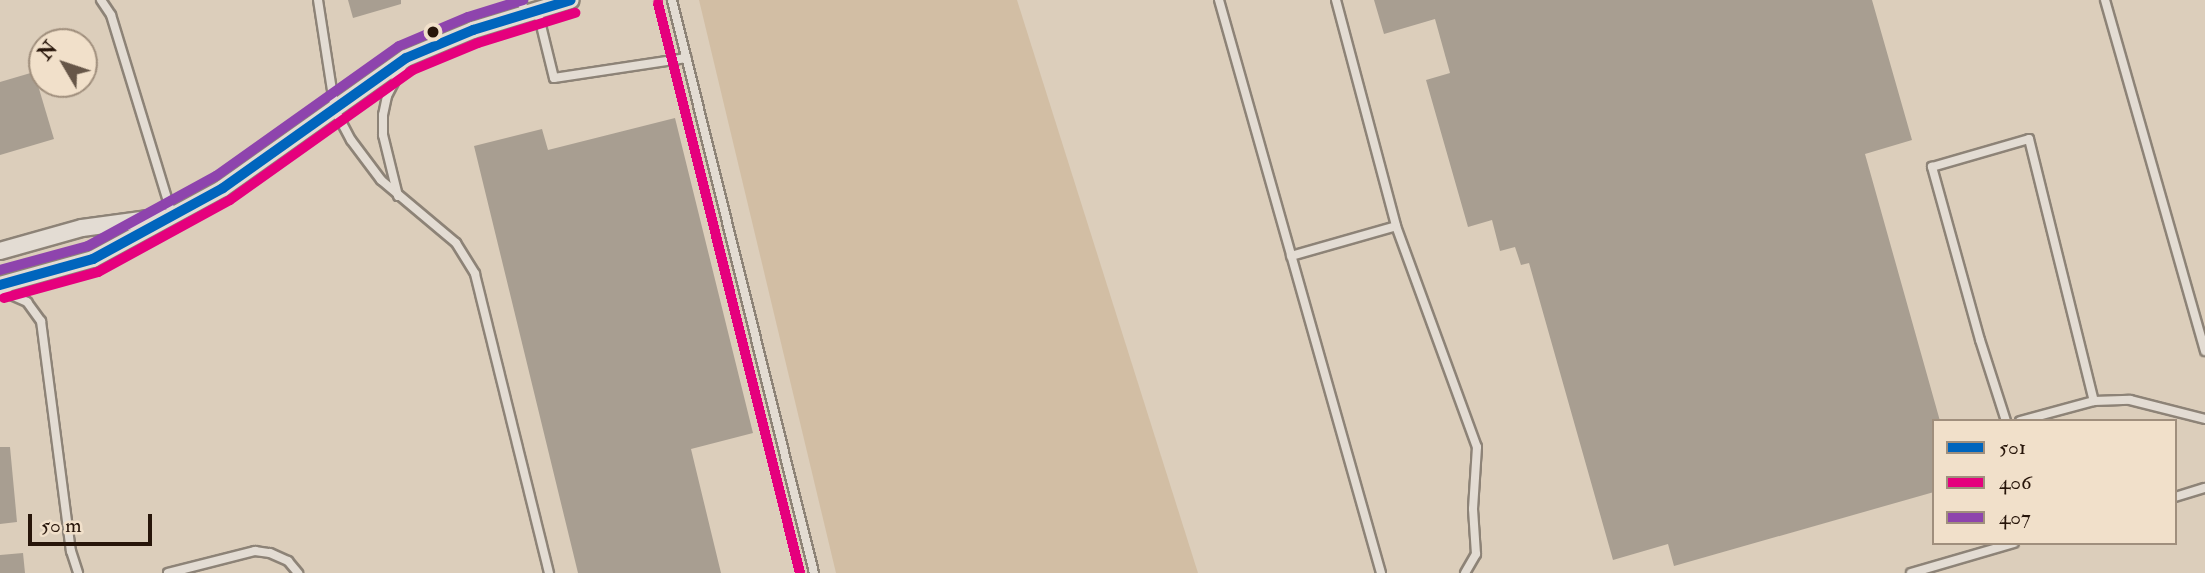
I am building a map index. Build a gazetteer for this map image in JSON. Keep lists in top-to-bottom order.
{
  "lines": ["transit line 501", "transit line 407", "transit line 406"],
  "legend": ["501", "406", "407"],
  "scale_bar": "50 m",
  "north": "top left"
}
